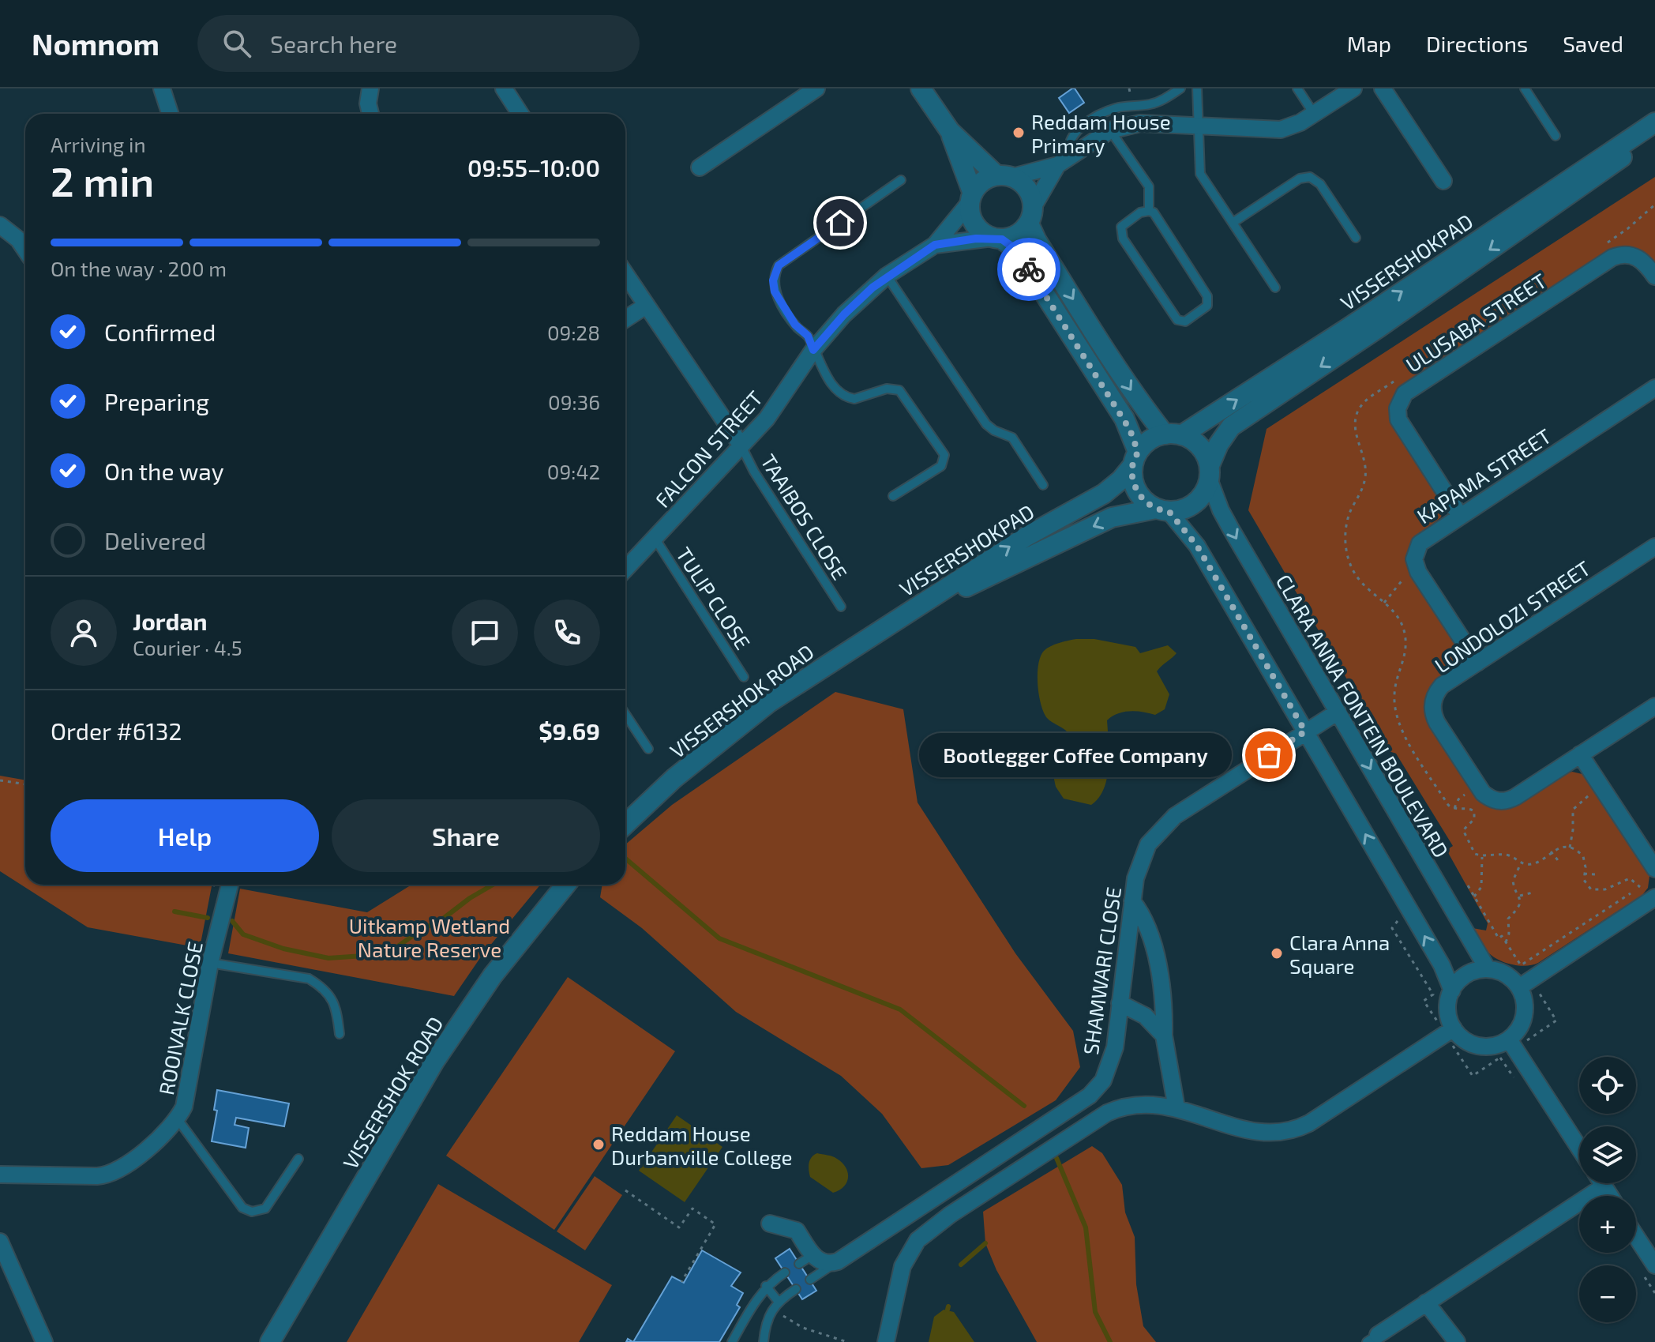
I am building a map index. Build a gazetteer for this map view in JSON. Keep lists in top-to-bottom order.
{
  "streets": {
    "main road": ["VISSERSHOKPAD", "VISSERSHOK ROAD"],
    "street": [
      "ULUSABA STREET",
      "FALCON STREET",
      "KAPAMA STREET",
      "LONDOLOZI STREET",
      "CLARA ANNA FONTEIN BOULEVARD",
      "SHAMWARI CLOSE",
      "ROOIVALK CLOSE"
    ],
    "lane": ["TAAIBOS CLOSE", "TULIP CLOSE"]
  },
  "crossings": [
    ["VISSERSHOKPAD", "VISSERSHOK ROAD"],
    ["VISSERSHOKPAD", "CLARA ANNA FONTEIN BOULEVARD"],
    ["ULUSABA STREET", "KAPAMA STREET"],
    ["FALCON STREET", "TAAIBOS CLOSE"],
    ["FALCON STREET", "TULIP CLOSE"],
    ["CLARA ANNA FONTEIN BOULEVARD", "SHAMWARI CLOSE"]
  ],
  "parks": ["Uitkamp Wetland Nature Reserve"],
  "places": [
    "Reddam House Primary",
    "Bootlegger Coffee Company",
    "Clara Anna Square",
    "Reddam House Durbanville College"
  ],
  "page": {
    "header": "Nomnom",
    "search": "Search here",
    "nav": ["Map", "Directions", "Saved"],
    "heading": ["2 min", "Arriving in", "09:55–10:00"],
    "panel": [
      "Jordan",
      "Courier · 4.5",
      "Order #6132",
      "$9.69"
    ],
    "bar": "On the way · 200 m",
    "list": [
      ["Confirmed", "09:28"],
      ["Preparing", "09:36"],
      ["On the way", "09:42"],
      "Delivered"
    ],
    "bubble": "Bootlegger Coffee Company",
    "buttons": ["Help", "Share"],
    "map_buttons": ["+", "−"]
  }
}
